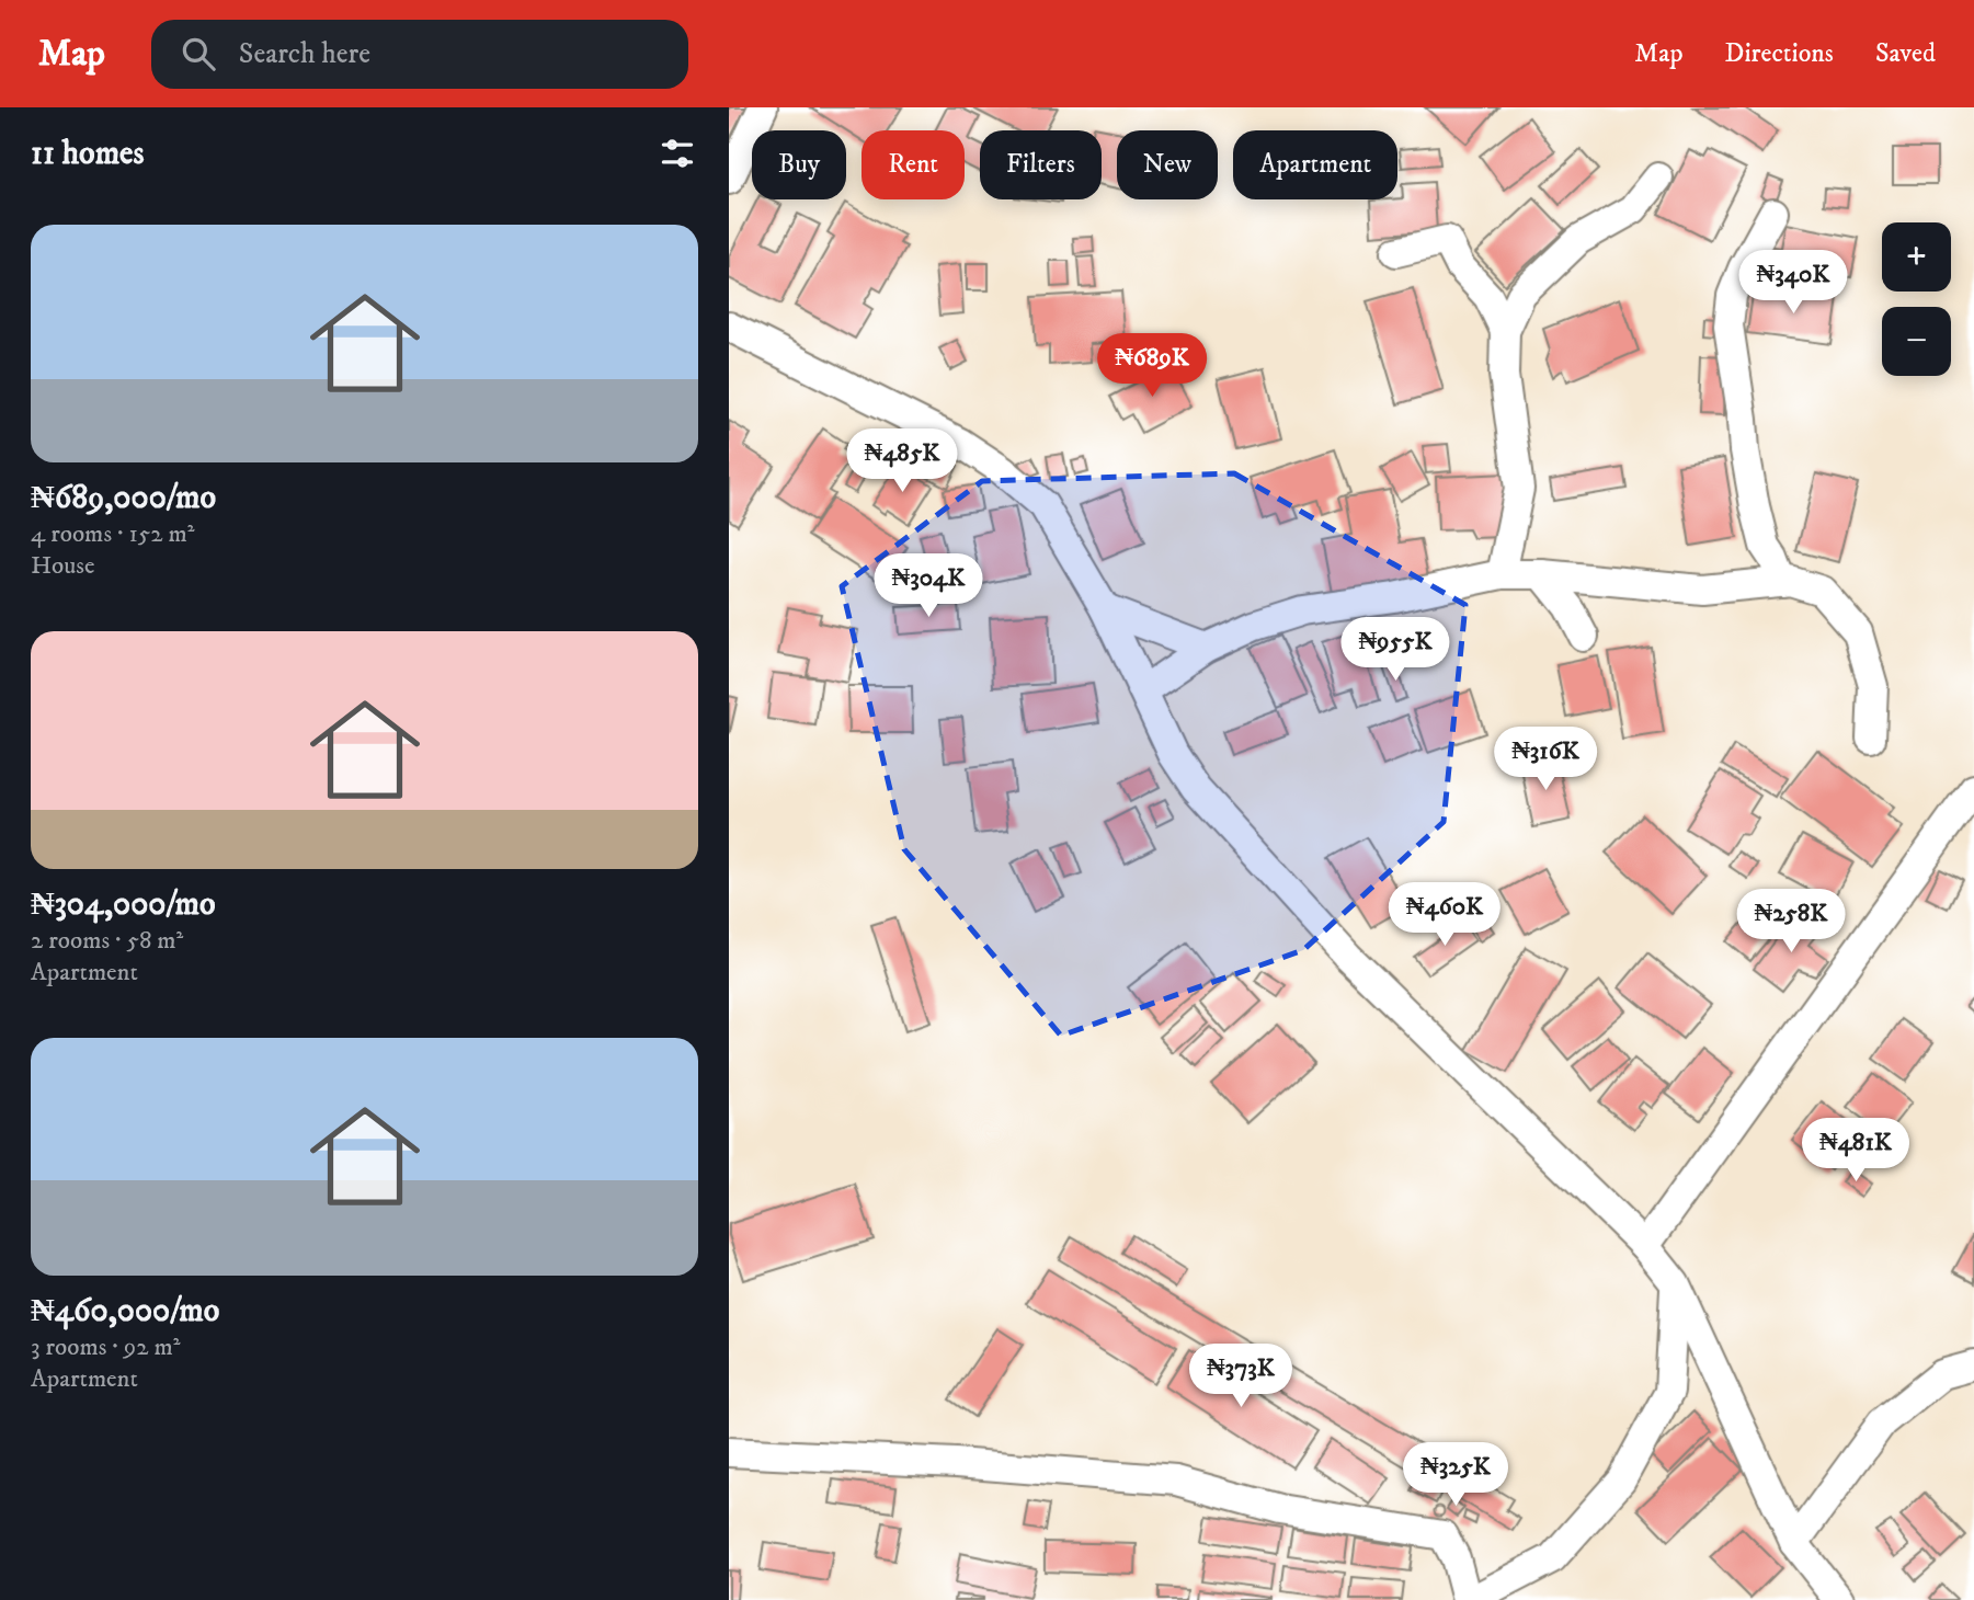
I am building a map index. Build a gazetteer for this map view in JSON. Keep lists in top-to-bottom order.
{
  "page": {
    "header": "Map",
    "search": "Search here",
    "nav": ["Map", "Directions", "Saved"],
    "heading": "11 homes",
    "chip": [
      "Buy",
      "Rent",
      "Filters",
      "New",
      "Apartment"
    ],
    "list": [
      {
        "name": "₦689,000/mo",
        "note": "4 rooms · 152 m² · House"
      },
      {
        "name": "₦304,000/mo",
        "note": "2 rooms · 58 m² · Apartment"
      },
      {
        "name": "₦460,000/mo",
        "note": "3 rooms · 92 m² · Apartment"
      }
    ],
    "map_buttons": ["+", "−"],
    "price": [
      "₦340K",
      "₦689K",
      "₦485K",
      "₦304K",
      "₦955K",
      "₦316K",
      "₦460K",
      "₦258K",
      "₦481K",
      "₦373K",
      "₦325K"
    ]
  }
}
